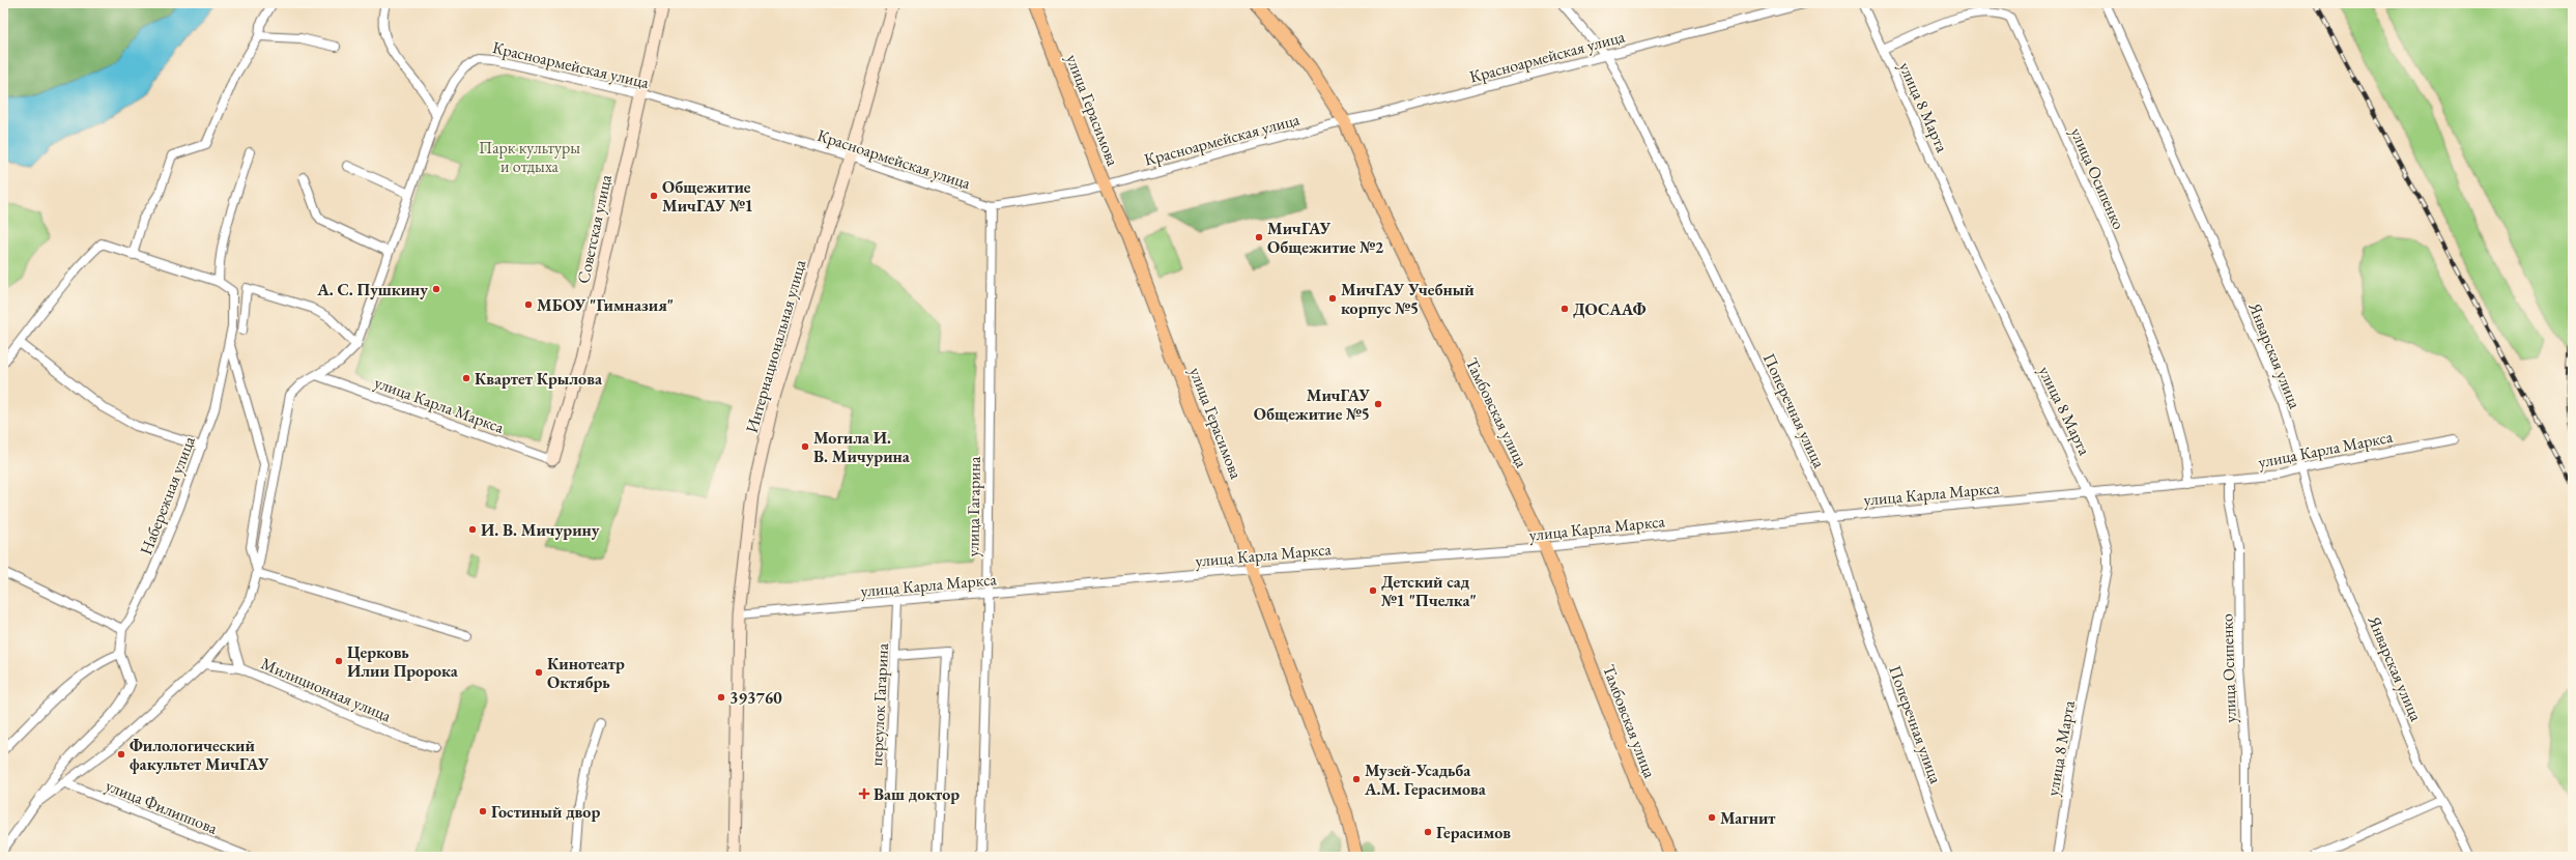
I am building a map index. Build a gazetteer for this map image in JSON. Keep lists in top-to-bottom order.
{
  "streets": {
    "main road": [
      "улица Герасимова",
      "Советская улица",
      "Интернациональная улица",
      "Тамбовская улица"
    ],
    "street": [
      "Красноармейская улица",
      "улица 8 Марта",
      "улица Осипенко",
      "Январская улица",
      "улица Карла Маркса",
      "Поперечная улица",
      "Набережная улица",
      "улица Гагарина",
      "Милиционная улица",
      "переулок Гагарина",
      "улица Филиппова"
    ]
  },
  "crossings": [
    ["Красноармейская улица", "улица Герасимова"],
    ["Красноармейская улица", "Советская улица"],
    ["Красноармейская улица", "Интернациональная улица"],
    ["Красноармейская улица", "Поперечная улица"],
    ["Красноармейская улица", "Тамбовская улица"],
    ["Красноармейская улица", "Набережная улица"],
    ["Красноармейская улица", "улица Гагарина"],
    ["улица 8 Марта", "улица Осипенко"],
    ["улица 8 Марта", "улица Карла Маркса"],
    ["улица Герасимова", "улица Карла Маркса"],
    ["улица Осипенко", "улица Карла Маркса"],
    ["Советская улица", "улица Карла Маркса"],
    ["Интернациональная улица", "улица Карла Маркса"],
    ["Январская улица", "улица Карла Маркса"],
    ["улица Карла Маркса", "Поперечная улица"],
    ["улица Карла Маркса", "Тамбовская улица"],
    ["улица Карла Маркса", "Набережная улица"],
    ["улица Карла Маркса", "улица Гагарина"],
    ["улица Карла Маркса", "переулок Гагарина"],
    ["Набережная улица", "Милиционная улица"],
    ["Набережная улица", "улица Филиппова"]
  ],
  "parks": ["Парк культуры и отдыха"],
  "places": {
    "other": [
      "Общежитие МичГАУ №1",
      "МичГАУ Общежитие №2",
      "А. С. Пушкину",
      "МичГАУ Учебный корпус №5",
      "МБОУ \"Гимназия\"",
      "ДОСААФ",
      "Квартет Крылова",
      "МичГАУ Общежитие №5",
      "Могила И. В. Мичурина",
      "И. В. Мичурину",
      "Детский сад №1 \"Пчелка\"",
      "Церковь Илии Пророка",
      "Кинотеатр Октябрь",
      "393760",
      "Филологический факультет МичГАУ",
      "Музей-Усадьба А.М. Герасимова",
      "Гостиный двор",
      "Магнит",
      "Герасимов"
    ],
    "health": ["Ваш доктор"]
  }
}
